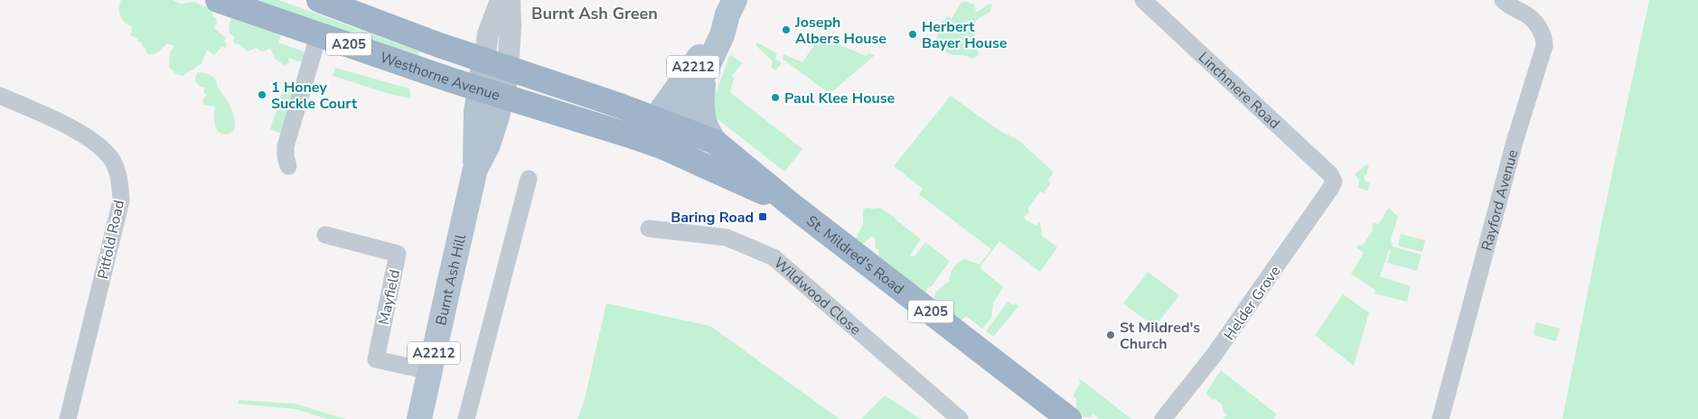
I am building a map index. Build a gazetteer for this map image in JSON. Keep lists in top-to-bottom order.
{
  "streets": {
    "highway": ["A205", "Westhorne Avenue", "St. Mildred's Road"],
    "main road": ["A2212", "Burnt Ash Hill"],
    "street": [
      "Linchmere Road",
      "Rayford Avenue",
      "Pitfold Road",
      "Wildwood Close",
      "Mayfield",
      "Helder Grove"
    ]
  },
  "crossings": [
    ["A2212", "Westhorne Avenue"],
    ["A2212", "St. Mildred's Road"],
    ["Westhorne Avenue", "St. Mildred's Road"],
    ["Westhorne Avenue", "Burnt Ash Hill"],
    ["Linchmere Road", "Helder Grove"],
    ["Burnt Ash Hill", "Mayfield"]
  ],
  "districts": ["Burnt Ash Green"],
  "places": {
    "other": [
      "Joseph Albers House",
      "Herbert Bayer House",
      "1 Honey Suckle Court",
      "Paul Klee House",
      "St Mildred's Church"
    ],
    "transit": ["Baring Road"]
  }
}
